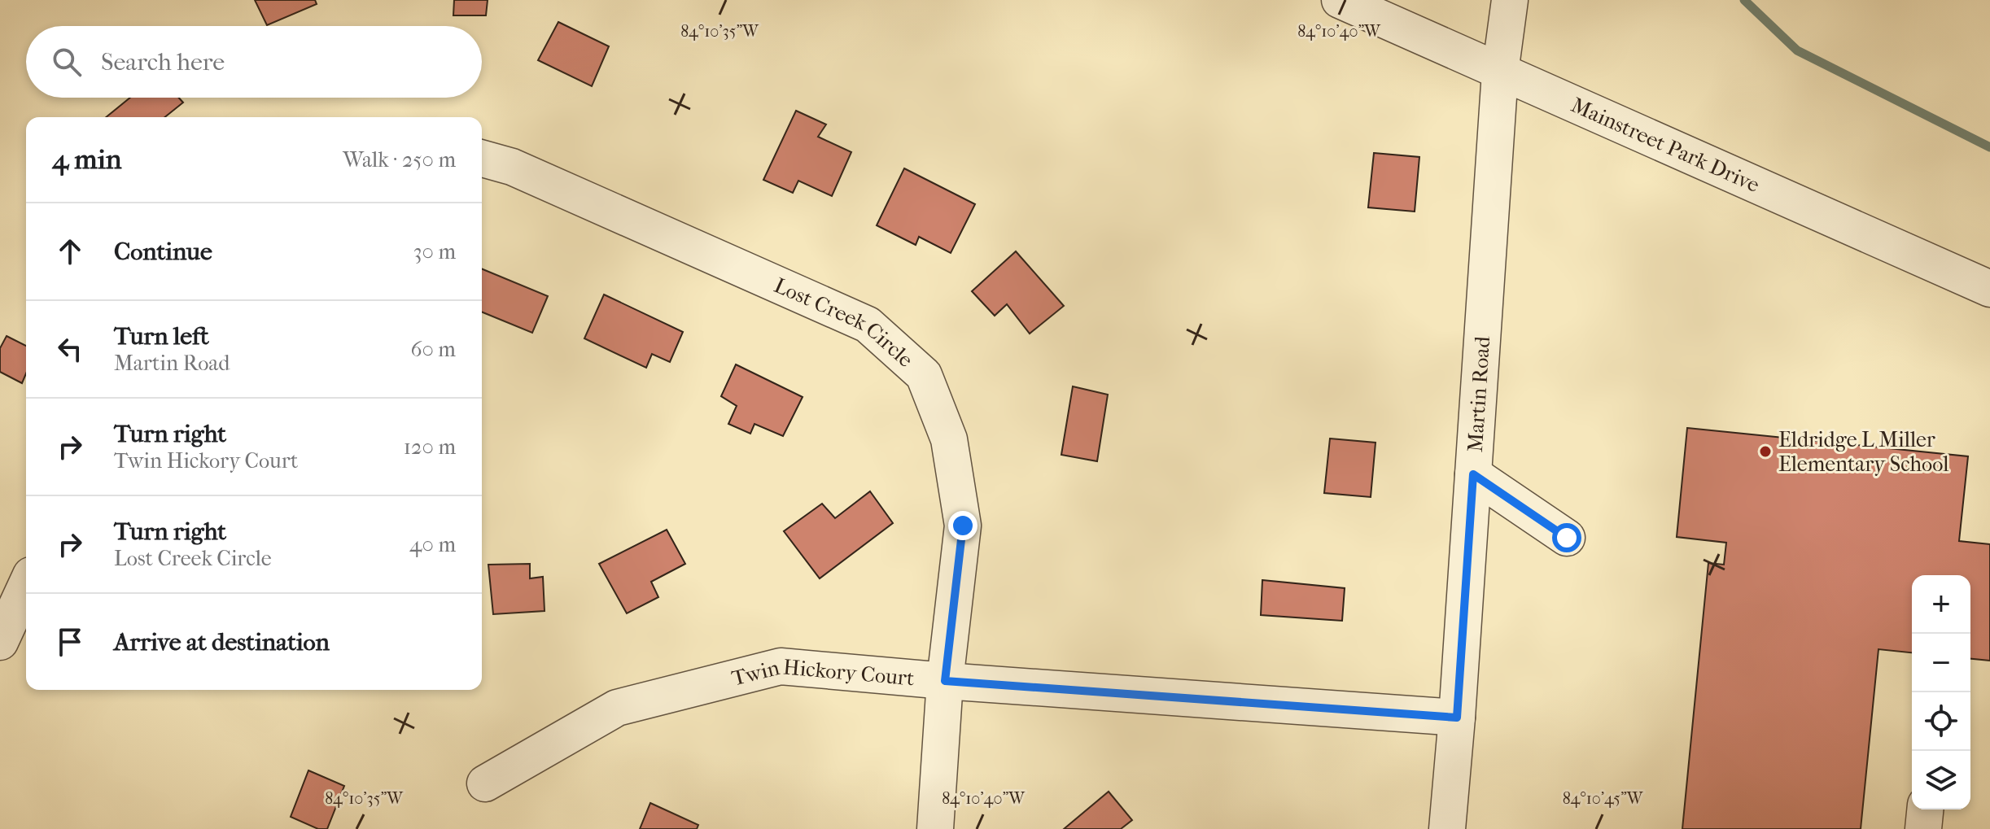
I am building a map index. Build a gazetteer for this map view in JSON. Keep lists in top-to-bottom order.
{
  "streets": {
    "street": [
      "Mainstreet Park Drive",
      "Lost Creek Circle",
      "Martin Road",
      "Twin Hickory Court"
    ]
  },
  "crossings": [
    ["Mainstreet Park Drive", "Martin Road"],
    ["Lost Creek Circle", "Twin Hickory Court"],
    ["Martin Road", "Twin Hickory Court"]
  ],
  "places": ["Eldridge L Miller Elementary School"],
  "page": {
    "search": "Search here",
    "heading": ["4 min", "Walk · 250 m"],
    "list": [
      ["Continue", "30 m"],
      ["Turn left", "Martin Road", "60 m"],
      ["Turn right", "Twin Hickory Court", "120 m"],
      ["Turn right", "Lost Creek Circle", "40 m"],
      "Arrive at destination"
    ],
    "map_buttons": ["+", "−"]
  },
  "coordinates": ["84°10'35\"W", "84°10'40\"W", "84°10'45\"W"]
}
